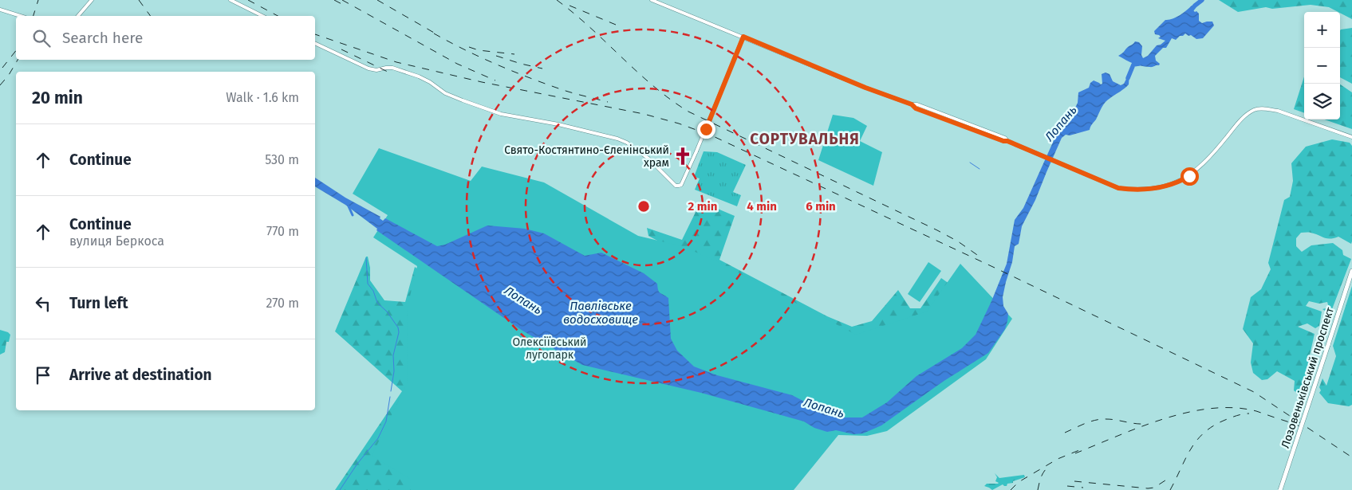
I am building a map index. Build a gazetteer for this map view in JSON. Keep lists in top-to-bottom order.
{
  "streets": {
    "highway": ["Лозовеньківський проспект"]
  },
  "districts": ["СОРТУВАЛЬНЯ"],
  "water": ["Лопань", "Павлівське водосховище"],
  "parks": ["Олексіївський лугопарк"],
  "places": {
    "church": ["Свято-Костянтино-Єленінський храм"]
  },
  "page": {
    "map_buttons": ["+", "−"],
    "search": "Search here",
    "heading": ["20 min", "Walk · 1.6 km"],
    "list": [
      ["Continue", "530 m"],
      ["Continue", "вулиця Беркоса", "770 m"],
      ["Turn left", "270 m"],
      "Arrive at destination"
    ]
  },
  "rings": ["2 min", "4 min", "6 min"]
}
